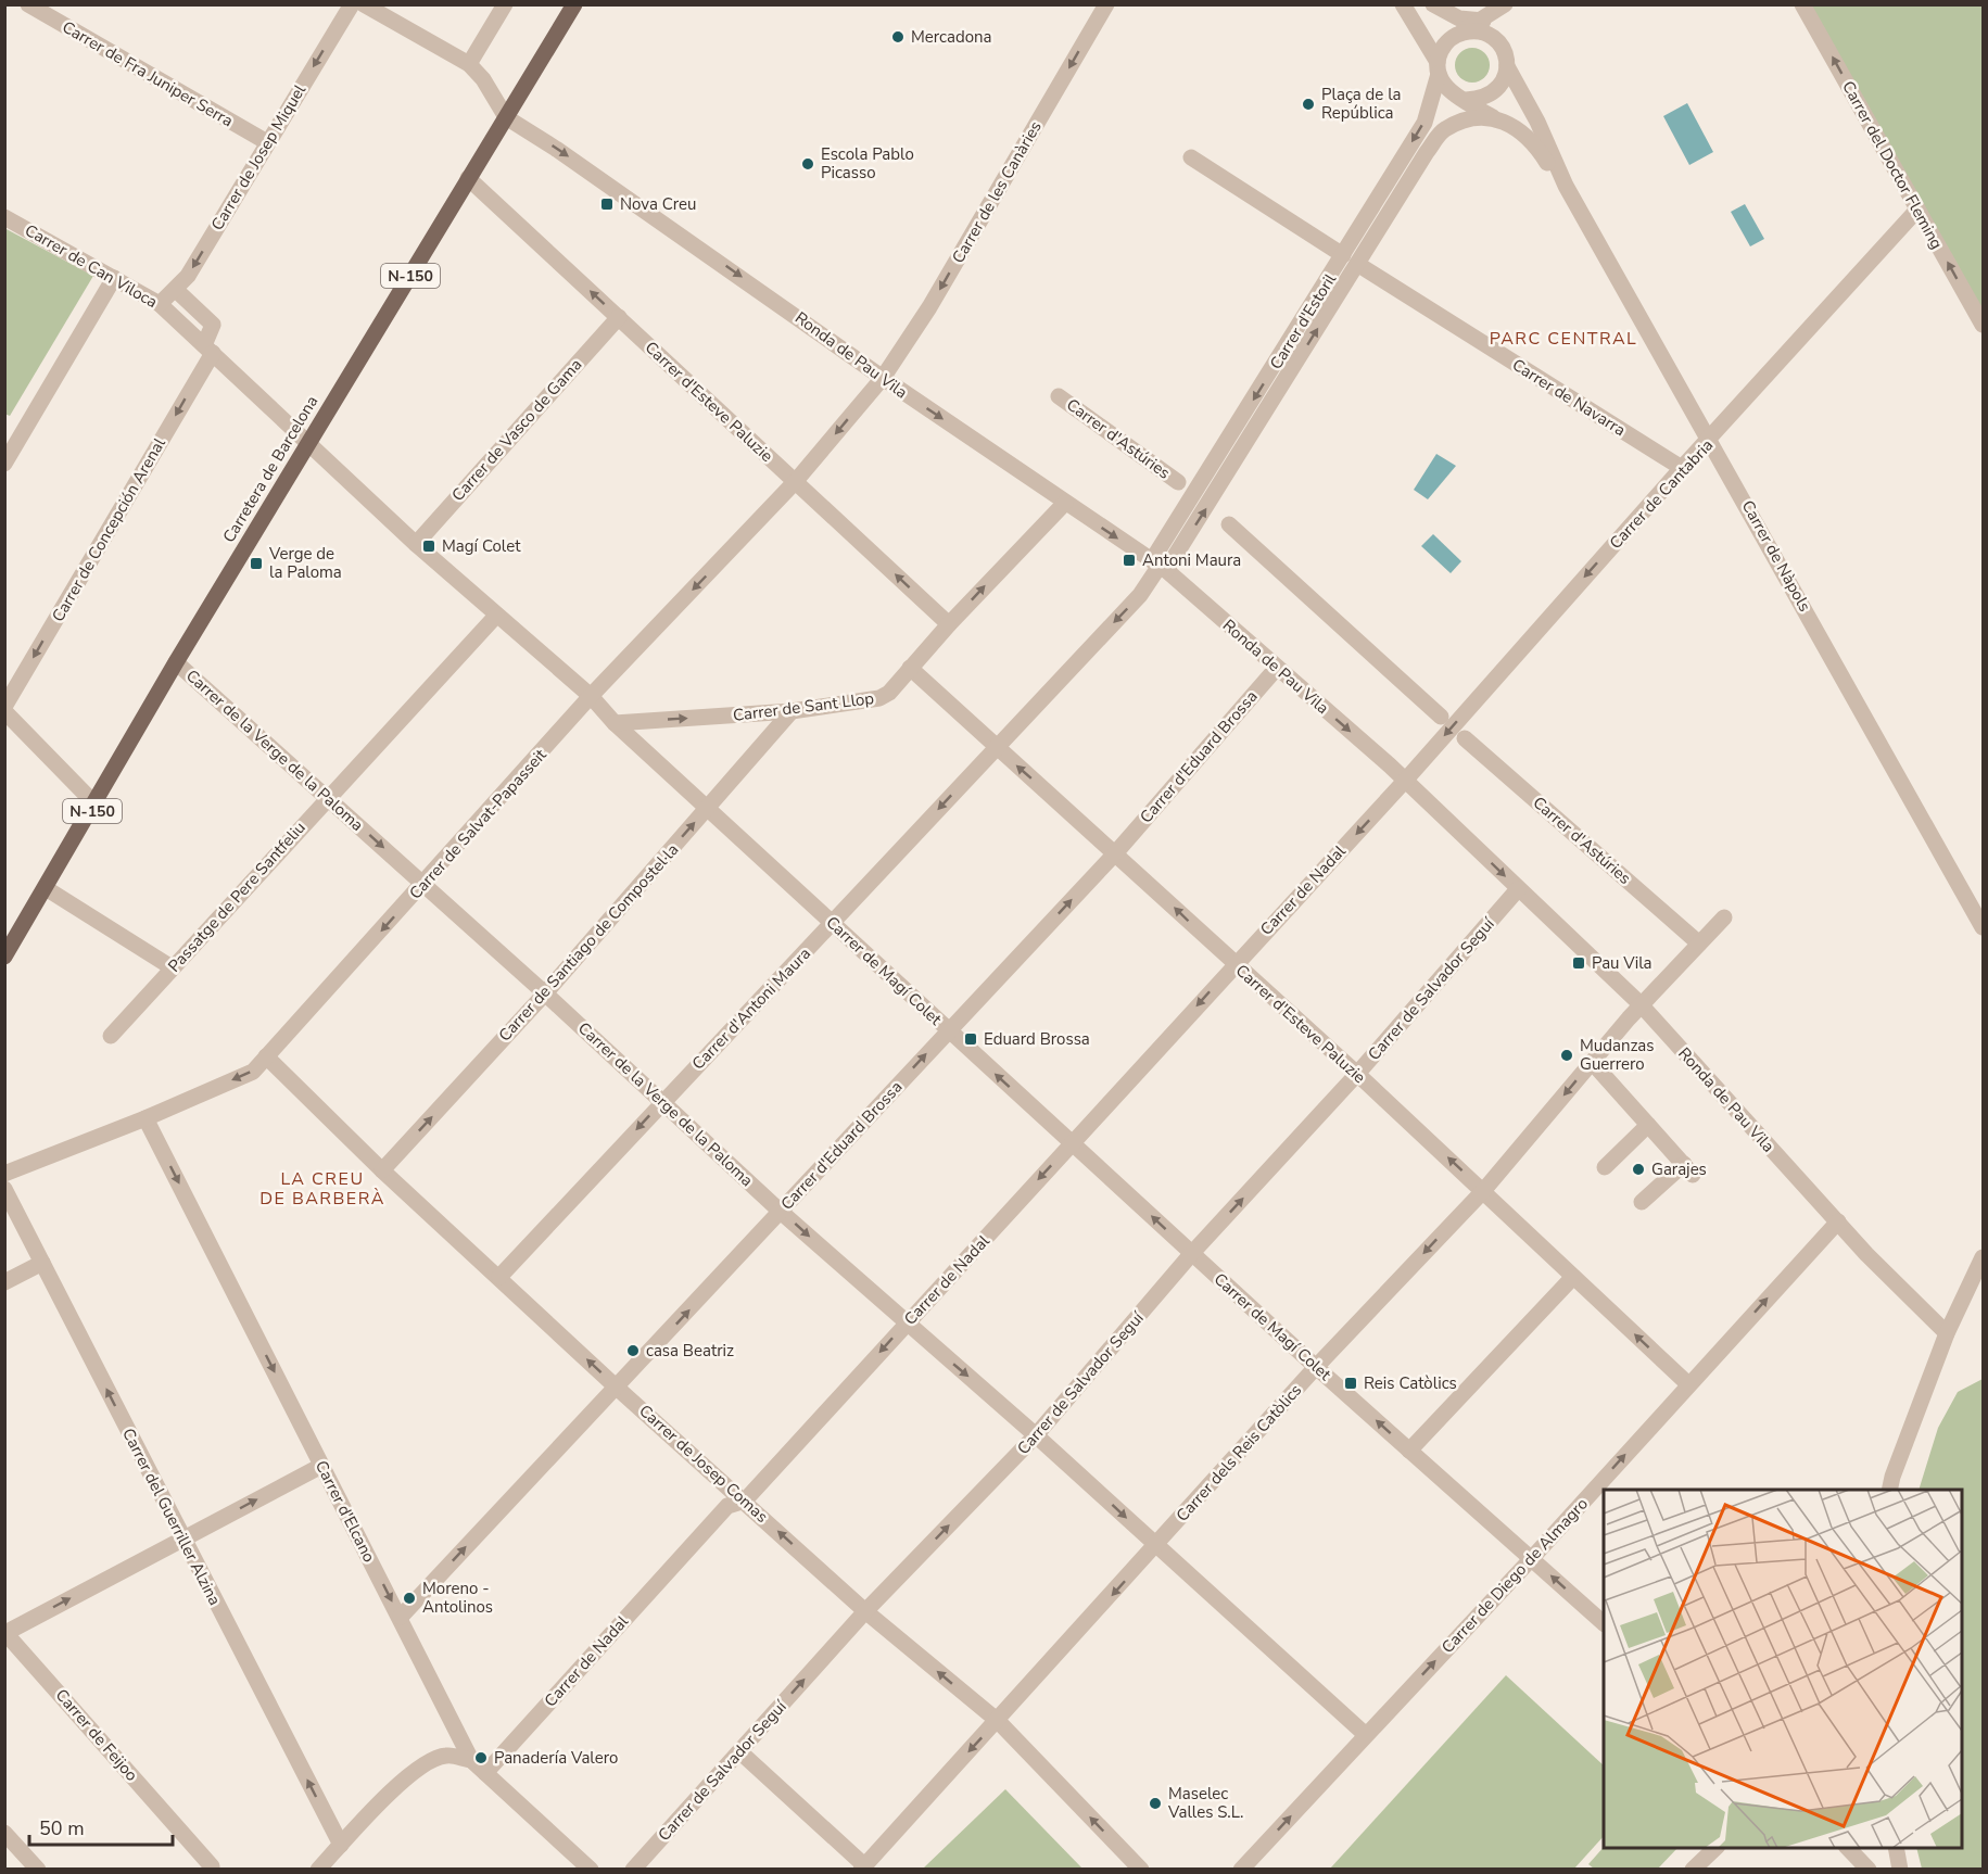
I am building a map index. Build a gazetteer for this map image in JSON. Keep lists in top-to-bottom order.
{
  "streets": {
    "main road": ["N-150", "Carretera de Barcelona"],
    "street": [
      "Carrer de Fra Juniper Serra",
      "Carrer de Josep Miquel",
      "Carrer del Doctor Fleming",
      "Carrer de les Canàries",
      "Carrer de Can Viloca",
      "Carrer d'Estoril",
      "Ronda de Pau Vila",
      "Carrer de Navarra",
      "Carrer d'Esteve Paluzie",
      "Carrer de Vasco de Gama",
      "Carrer d'Astúries",
      "Carrer de Cantabria",
      "Carrer de Concepción Arenal",
      "Carrer de Nàpols",
      "Carrer de Sant Llop",
      "Carrer de la Verge de la Paloma",
      "Carrer d'Eduard Brossa",
      "Carrer de Salvat-Papasseit",
      "Carrer de Nadal",
      "Passatge de Pere Santfeliu",
      "Carrer de Santiago de Compostel·la",
      "Carrer de Magí Colet",
      "Carrer de Salvador Seguí",
      "Carrer d'Antoni Maura",
      "Carrer dels Reis Catòlics",
      "Carrer de Josep Comas",
      "Carrer d'Elcano",
      "Carrer del Guerriller Alzina",
      "Carrer de Diego de Almagro",
      "Carrer de Feijoo"
    ]
  },
  "crossings": [
    ["Carrer de Fra Juniper Serra", "Carrer de Josep Miquel"],
    ["Carrer de Josep Miquel", "Carrer de Can Viloca"],
    ["Carrer del Doctor Fleming", "Carrer de Cantabria"],
    ["Carrer de les Canàries", "Ronda de Pau Vila"],
    ["Carrer de les Canàries", "Carrer de Salvat-Papasseit"],
    ["Carrer de Can Viloca", "Carretera de Barcelona"],
    ["Carrer de Can Viloca", "Carrer de Concepción Arenal"],
    ["Carrer de Can Viloca", "Carrer de Magí Colet"],
    ["Carrer d'Estoril", "Ronda de Pau Vila"],
    ["Carrer d'Estoril", "Carrer de Navarra"],
    ["Carrer d'Estoril", "Carrer de Nàpols"],
    ["Carrer d'Estoril", "Carrer d'Antoni Maura"],
    ["Ronda de Pau Vila", "Carretera de Barcelona"],
    ["Ronda de Pau Vila", "Carrer de Cantabria"],
    ["Ronda de Pau Vila", "Carrer de Sant Llop"],
    ["Ronda de Pau Vila", "Carrer d'Eduard Brossa"],
    ["Ronda de Pau Vila", "Carrer de Salvat-Papasseit"],
    ["Ronda de Pau Vila", "Carrer de Nadal"],
    ["Ronda de Pau Vila", "Carrer de Salvador Seguí"],
    ["Ronda de Pau Vila", "Carrer d'Antoni Maura"],
    ["Ronda de Pau Vila", "Carrer dels Reis Catòlics"],
    ["Ronda de Pau Vila", "Carrer de Diego de Almagro"],
    ["Carrer de Navarra", "Carrer de Cantabria"],
    ["Carrer d'Esteve Paluzie", "Carrer de Vasco de Gama"],
    ["Carrer d'Esteve Paluzie", "Carretera de Barcelona"],
    ["Carrer d'Esteve Paluzie", "Carrer de Sant Llop"],
    ["Carrer d'Esteve Paluzie", "Carrer d'Eduard Brossa"],
    ["Carrer d'Esteve Paluzie", "Carrer de Salvat-Papasseit"],
    ["Carrer d'Esteve Paluzie", "Carrer de Nadal"],
    ["Carrer d'Esteve Paluzie", "Carrer de Salvador Seguí"],
    ["Carrer d'Esteve Paluzie", "Carrer d'Antoni Maura"],
    ["Carrer d'Esteve Paluzie", "Carrer dels Reis Catòlics"],
    ["Carrer d'Esteve Paluzie", "Carrer de Diego de Almagro"],
    ["Carrer de Vasco de Gama", "Carrer de Magí Colet"],
    ["Carrer d'Astúries", "Carrer dels Reis Catòlics"],
    ["Carretera de Barcelona", "Carrer de la Verge de la Paloma"],
    ["Carretera de Barcelona", "Carrer de Magí Colet"],
    ["Carrer de Cantabria", "Carrer de Nàpols"],
    ["Carrer de Cantabria", "Carrer de Nadal"],
    ["Carrer de Sant Llop", "Carrer de Santiago de Compostel·la"],
    ["Carrer de Sant Llop", "Carrer de Magí Colet"],
    ["Carrer de la Verge de la Paloma", "Carrer d'Eduard Brossa"],
    ["Carrer de la Verge de la Paloma", "Carrer de Salvat-Papasseit"],
    ["Carrer de la Verge de la Paloma", "Carrer de Nadal"],
    ["Carrer de la Verge de la Paloma", "Passatge de Pere Santfeliu"],
    ["Carrer de la Verge de la Paloma", "Carrer de Santiago de Compostel·la"],
    ["Carrer de la Verge de la Paloma", "Carrer de Salvador Seguí"],
    ["Carrer de la Verge de la Paloma", "Carrer d'Antoni Maura"],
    ["Carrer de la Verge de la Paloma", "Carrer dels Reis Catòlics"],
    ["Carrer de la Verge de la Paloma", "Carrer de Diego de Almagro"],
    ["Carrer d'Eduard Brossa", "Carrer de Magí Colet"],
    ["Carrer d'Eduard Brossa", "Carrer de Josep Comas"],
    ["Carrer d'Eduard Brossa", "Carrer d'Elcano"],
    ["Carrer de Salvat-Papasseit", "Carrer de Magí Colet"],
    ["Carrer de Salvat-Papasseit", "Carrer de Josep Comas"],
    ["Carrer de Salvat-Papasseit", "Carrer d'Elcano"],
    ["Carrer de Nadal", "Carrer de Magí Colet"],
    ["Carrer de Nadal", "Carrer de Josep Comas"],
    ["Carrer de Nadal", "Carrer d'Elcano"],
    ["Passatge de Pere Santfeliu", "Carrer de Magí Colet"],
    ["Carrer de Santiago de Compostel·la", "Carrer de Magí Colet"],
    ["Carrer de Santiago de Compostel·la", "Carrer de Josep Comas"],
    ["Carrer de Magí Colet", "Carrer de Salvador Seguí"],
    ["Carrer de Magí Colet", "Carrer d'Antoni Maura"],
    ["Carrer de Magí Colet", "Carrer dels Reis Catòlics"],
    ["Carrer de Magí Colet", "Carrer de Diego de Almagro"],
    ["Carrer de Salvador Seguí", "Carrer de Josep Comas"],
    ["Carrer d'Antoni Maura", "Carrer de Josep Comas"],
    ["Carrer dels Reis Catòlics", "Carrer de Josep Comas"]
  ],
  "one_way": [
    "Carrer de Josep Miquel",
    "Carrer del Doctor Fleming",
    "Carrer de les Canàries",
    "Ronda de Pau Vila",
    "Carrer d'Esteve Paluzie",
    "Carrer de Cantabria",
    "Carrer de Sant Llop",
    "Carrer de la Verge de la Paloma",
    "Carrer d'Eduard Brossa",
    "Carrer de Salvat-Papasseit",
    "Carrer de Nadal",
    "Carrer de Santiago de Compostel·la",
    "Carrer de Salvador Seguí",
    "Carrer d'Antoni Maura",
    "Carrer de Josep Comas",
    "Carrer d'Elcano",
    "Carrer del Guerriller Alzina",
    "Carrer de Diego de Almagro"
  ],
  "districts": ["PARC CENTRAL", "LA CREU DE BARBERÀ"],
  "places": {
    "other": [
      "Mercadona",
      "Plaça de la República",
      "Escola Pablo Picasso",
      "Mudanzas Guerrero",
      "Garajes",
      "casa Beatriz",
      "Moreno - Antolinos",
      "Panadería Valero",
      "Maselec Valles S.L."
    ],
    "transit": [
      "Nova Creu",
      "Magí Colet",
      "Antoni Maura",
      "Verge de la Paloma",
      "Pau Vila",
      "Eduard Brossa",
      "Reis Catòlics"
    ]
  },
  "scale_bar": "50 m"
}
